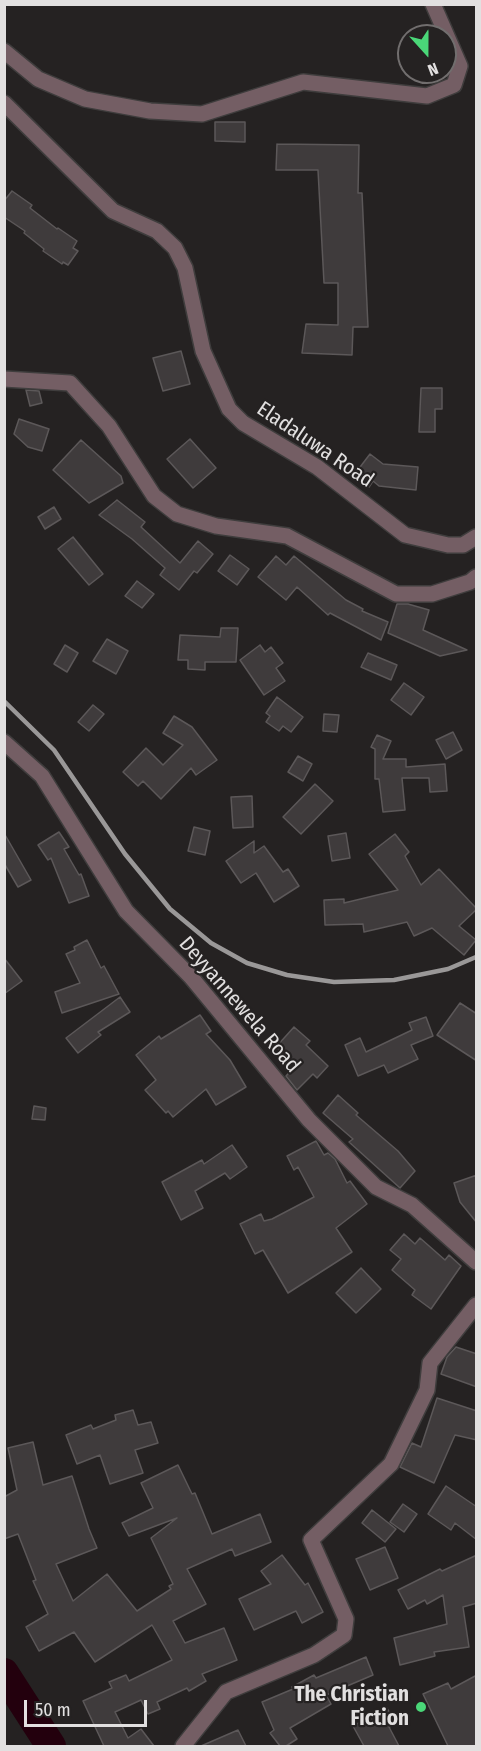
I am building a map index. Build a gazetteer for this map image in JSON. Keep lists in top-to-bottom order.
{
  "streets": {
    "street": ["Eladaluwa Road", "Deyyannewela Road"]
  },
  "places": ["The Christian Fiction"],
  "scale_bar": "50 m",
  "north": "bottom"
}
